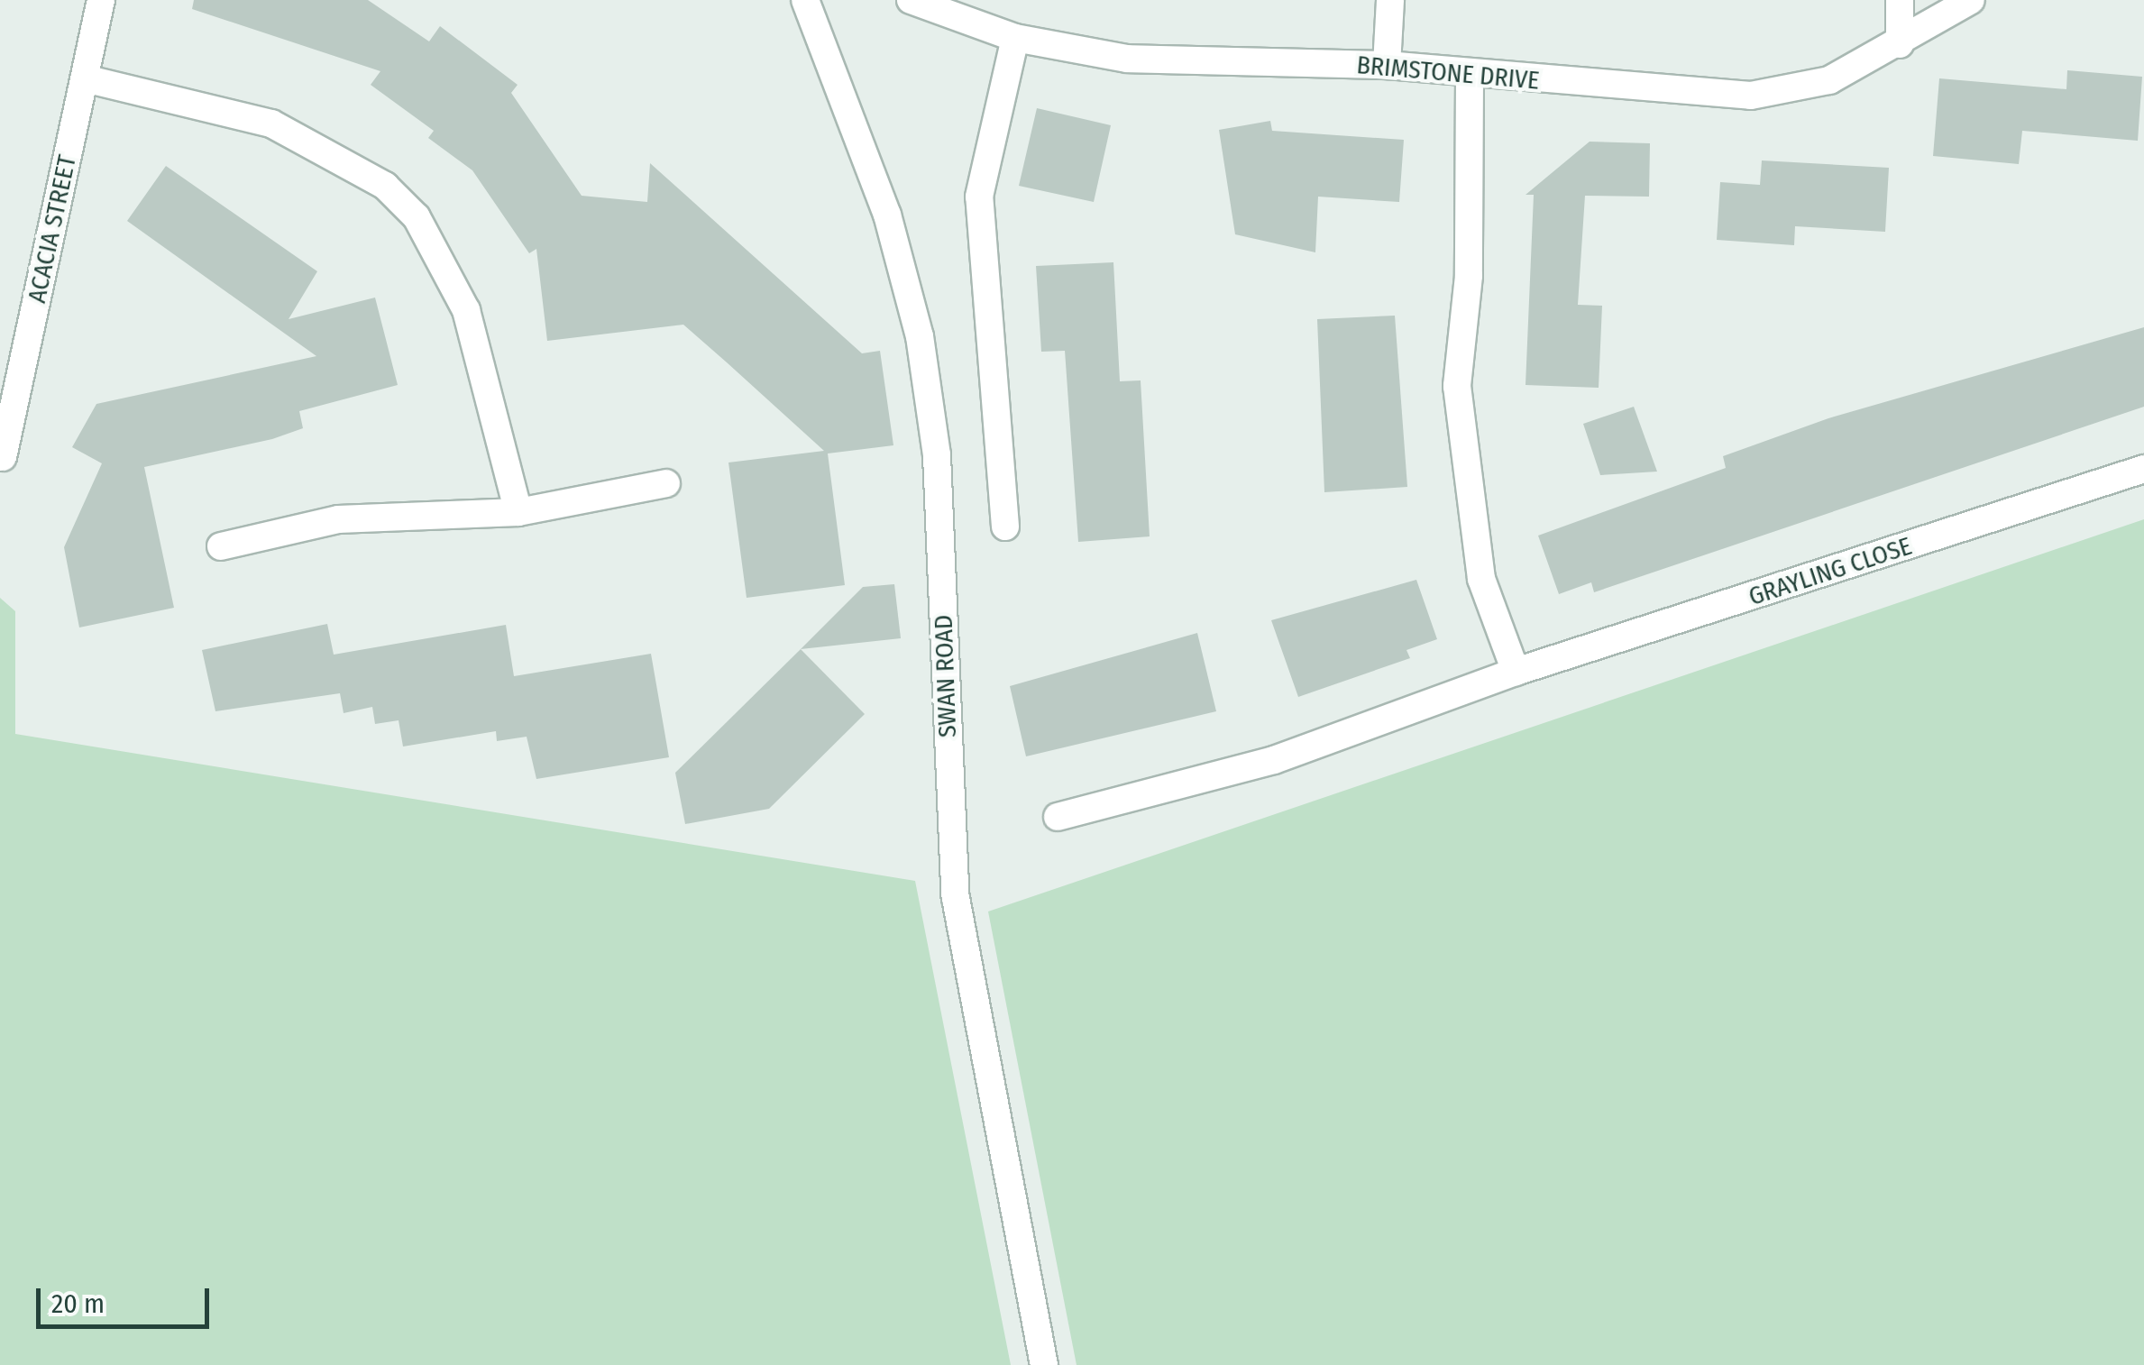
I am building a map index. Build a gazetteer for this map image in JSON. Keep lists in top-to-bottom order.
{
  "streets": {
    "street": [
      "BRIMSTONE DRIVE",
      "ACACIA STREET",
      "GRAYLING CLOSE",
      "SWAN ROAD"
    ]
  },
  "scale_bar": "20 m"
}
